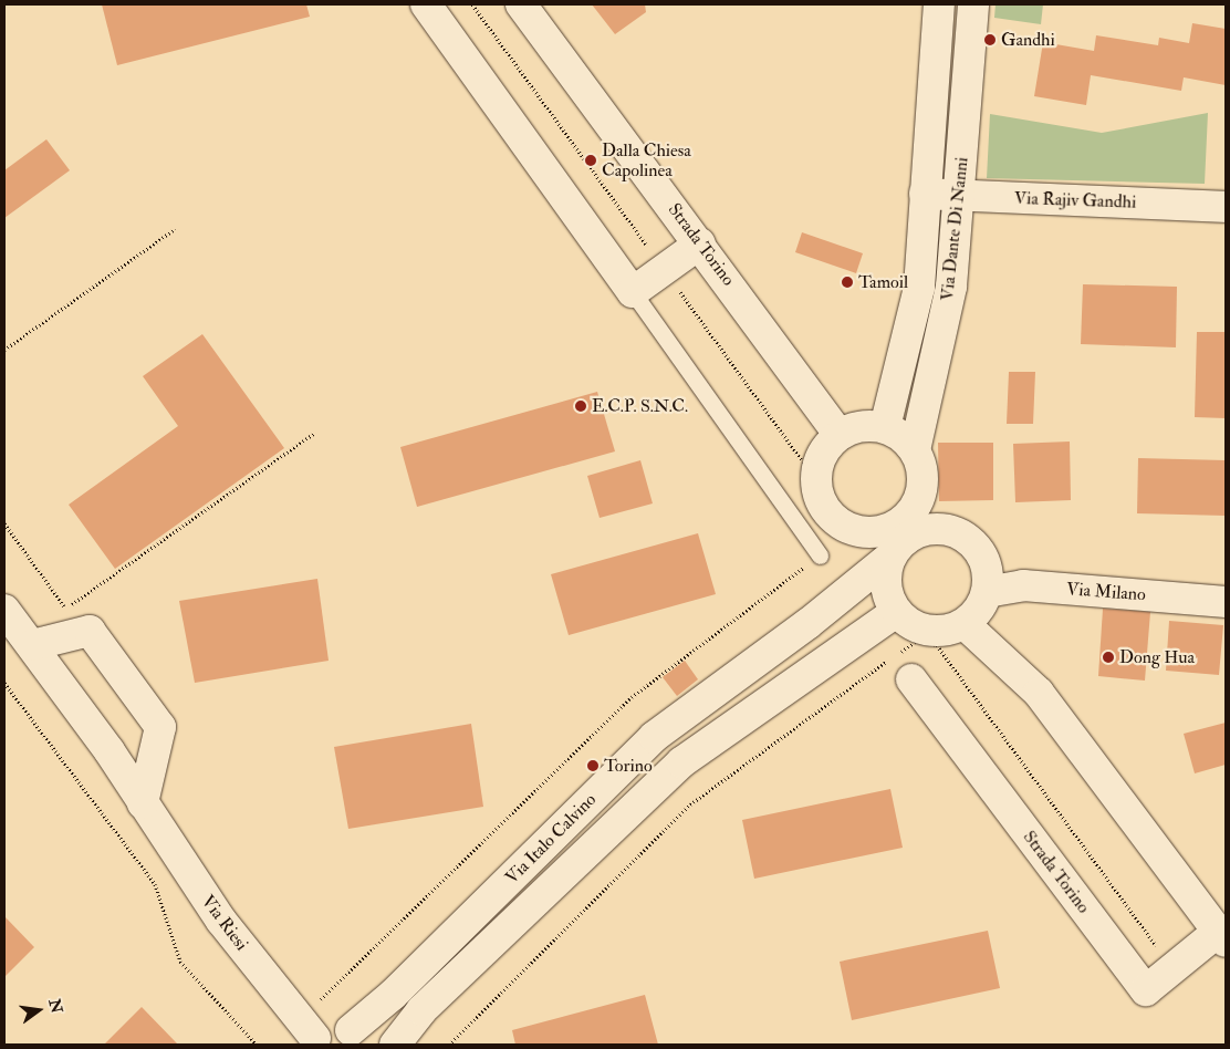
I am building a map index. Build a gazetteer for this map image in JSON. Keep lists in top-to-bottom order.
{
  "streets": {
    "street": [
      "Via Rajiv Gandhi",
      "Via Dante Di Nanni",
      "Strada Torino",
      "Via Milano",
      "Via Italo Calvino",
      "Via Riesi"
    ]
  },
  "crossings": [
    ["Via Rajiv Gandhi", "Via Dante Di Nanni"],
    ["Via Dante Di Nanni", "Strada Torino"],
    ["Via Dante Di Nanni", "Via Italo Calvino"],
    ["Strada Torino", "Via Milano"],
    ["Strada Torino", "Via Italo Calvino"],
    ["Via Milano", "Via Italo Calvino"],
    ["Via Italo Calvino", "Via Riesi"]
  ],
  "places": [
    "Gandhi",
    "Dalla Chiesa Capolinea",
    "Tamoil",
    "E.C.P. S.N.C.",
    "Dong Hua",
    "Torino"
  ],
  "north": "right"
}
